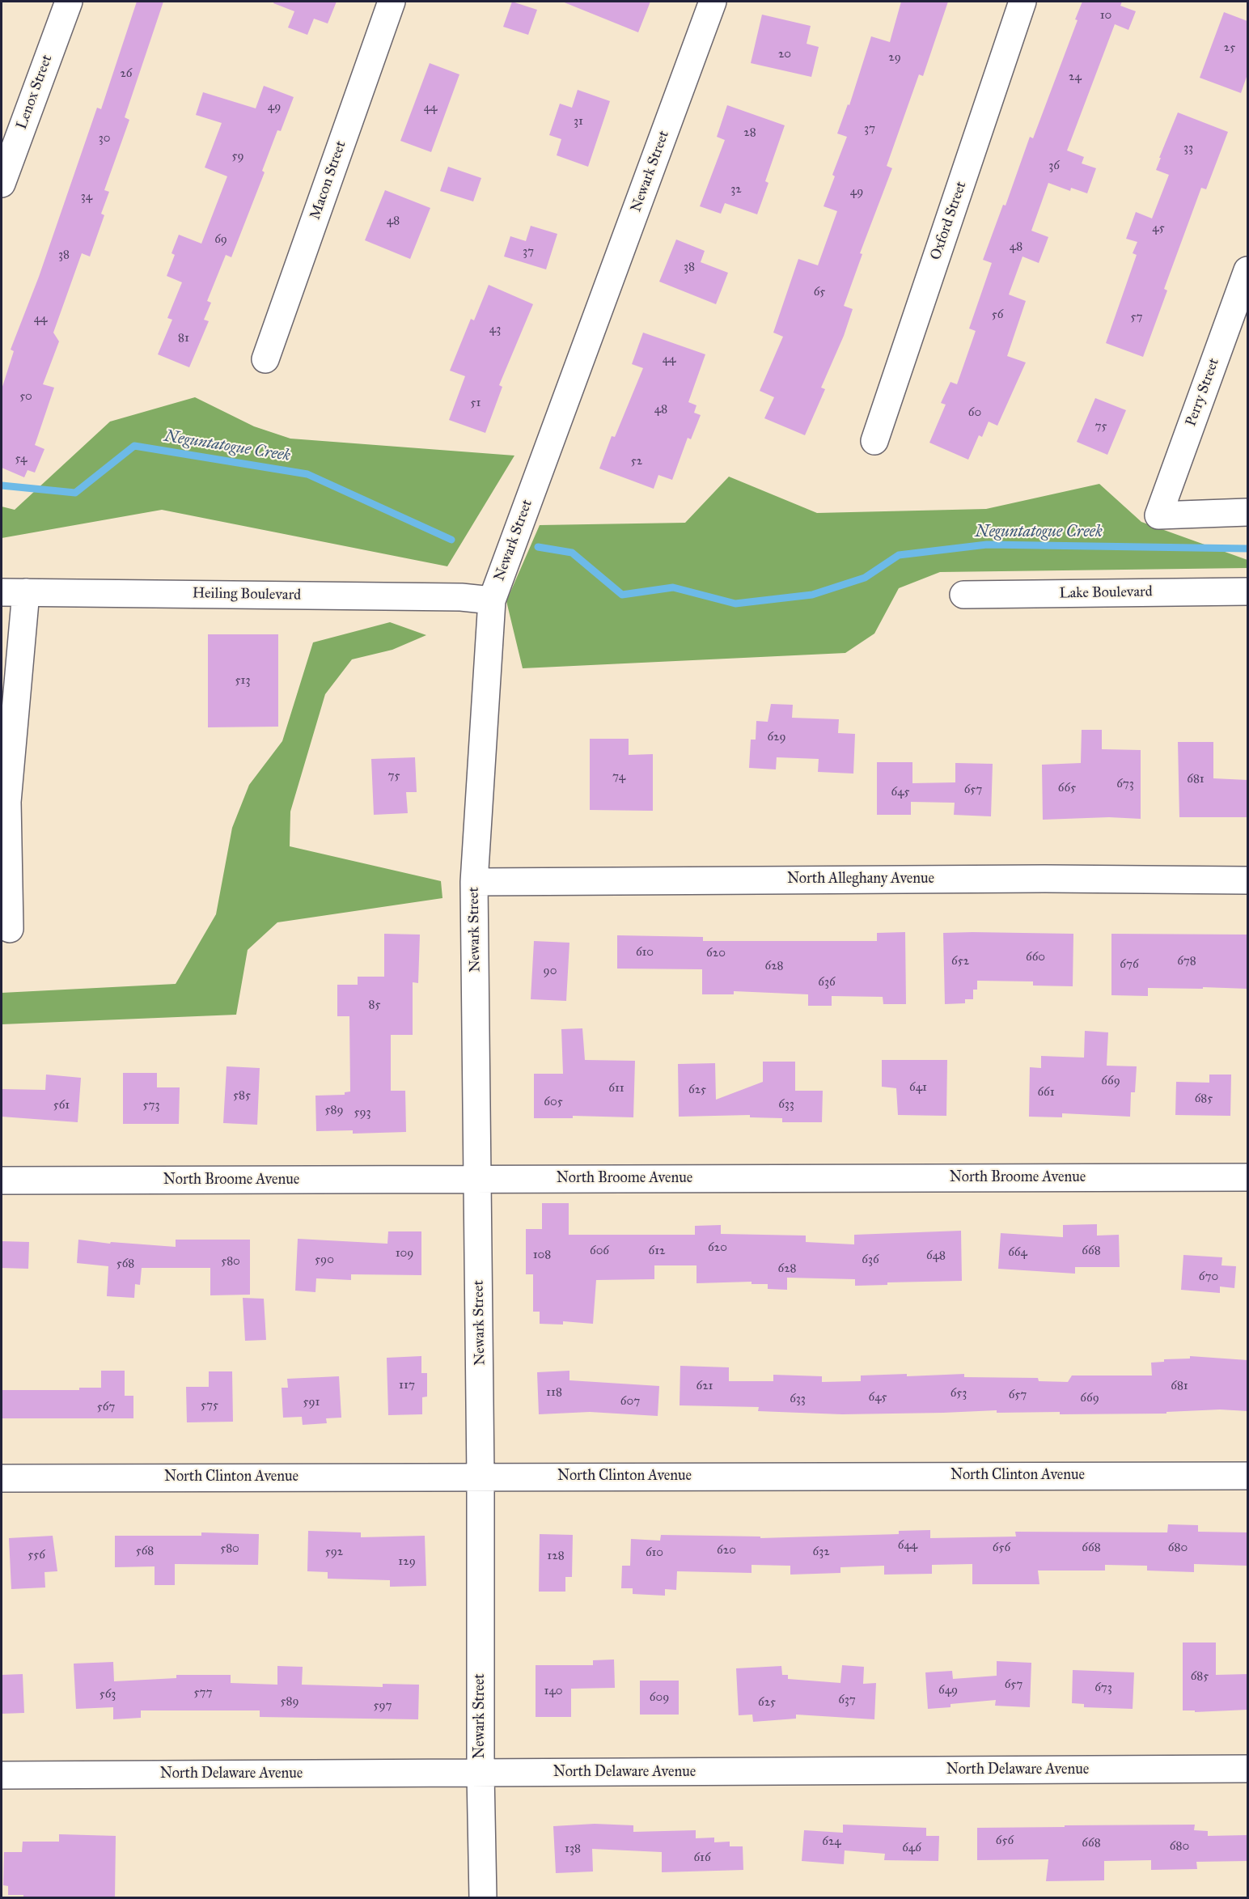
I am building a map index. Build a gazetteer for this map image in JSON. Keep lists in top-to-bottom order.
{
  "streets": {
    "street": [
      "Lenox Street",
      "Newark Street",
      "Macon Street",
      "Oxford Street",
      "Perry Street",
      "Lake Boulevard",
      "Heiling Boulevard",
      "North Alleghany Avenue",
      "North Broome Avenue",
      "North Clinton Avenue",
      "North Delaware Avenue"
    ]
  },
  "crossings": [
    ["Newark Street", "Heiling Boulevard"],
    ["Newark Street", "North Alleghany Avenue"],
    ["Newark Street", "North Broome Avenue"],
    ["Newark Street", "North Clinton Avenue"],
    ["Newark Street", "North Delaware Avenue"]
  ],
  "water": ["Neguntatogue Creek"],
  "house_numbers": [
    "10",
    "25",
    "20",
    "29",
    "26",
    "24",
    "49",
    "44",
    "31",
    "37",
    "28",
    "30",
    "33",
    "59",
    "36",
    "32",
    "49",
    "34",
    "48",
    "45",
    "69",
    "48",
    "37",
    "38",
    "38",
    "65",
    "56",
    "57",
    "44",
    "43",
    "81",
    "44",
    "50",
    "51",
    "48",
    "60",
    "75",
    "54",
    "52",
    "513",
    "629",
    "75",
    "74",
    "681",
    "673",
    "665",
    "657",
    "645",
    "610",
    "620",
    "660",
    "652",
    "678",
    "676",
    "628",
    "90",
    "636",
    "85",
    "669",
    "641",
    "611",
    "625",
    "661",
    "585",
    "685",
    "605",
    "633",
    "561",
    "573",
    "589",
    "593",
    "620",
    "606",
    "612",
    "668",
    "664",
    "109",
    "108",
    "648",
    "590",
    "636",
    "580",
    "568",
    "628",
    "670",
    "117",
    "621",
    "681",
    "118",
    "653",
    "657",
    "645",
    "669",
    "633",
    "607",
    "591",
    "575",
    "567",
    "644",
    "656",
    "668",
    "680",
    "580",
    "620",
    "568",
    "592",
    "632",
    "610",
    "556",
    "128",
    "129",
    "685",
    "657",
    "673",
    "649",
    "140",
    "577",
    "563",
    "609",
    "637",
    "589",
    "625",
    "597",
    "656",
    "624",
    "668",
    "680",
    "646",
    "138",
    "616"
  ]
}
